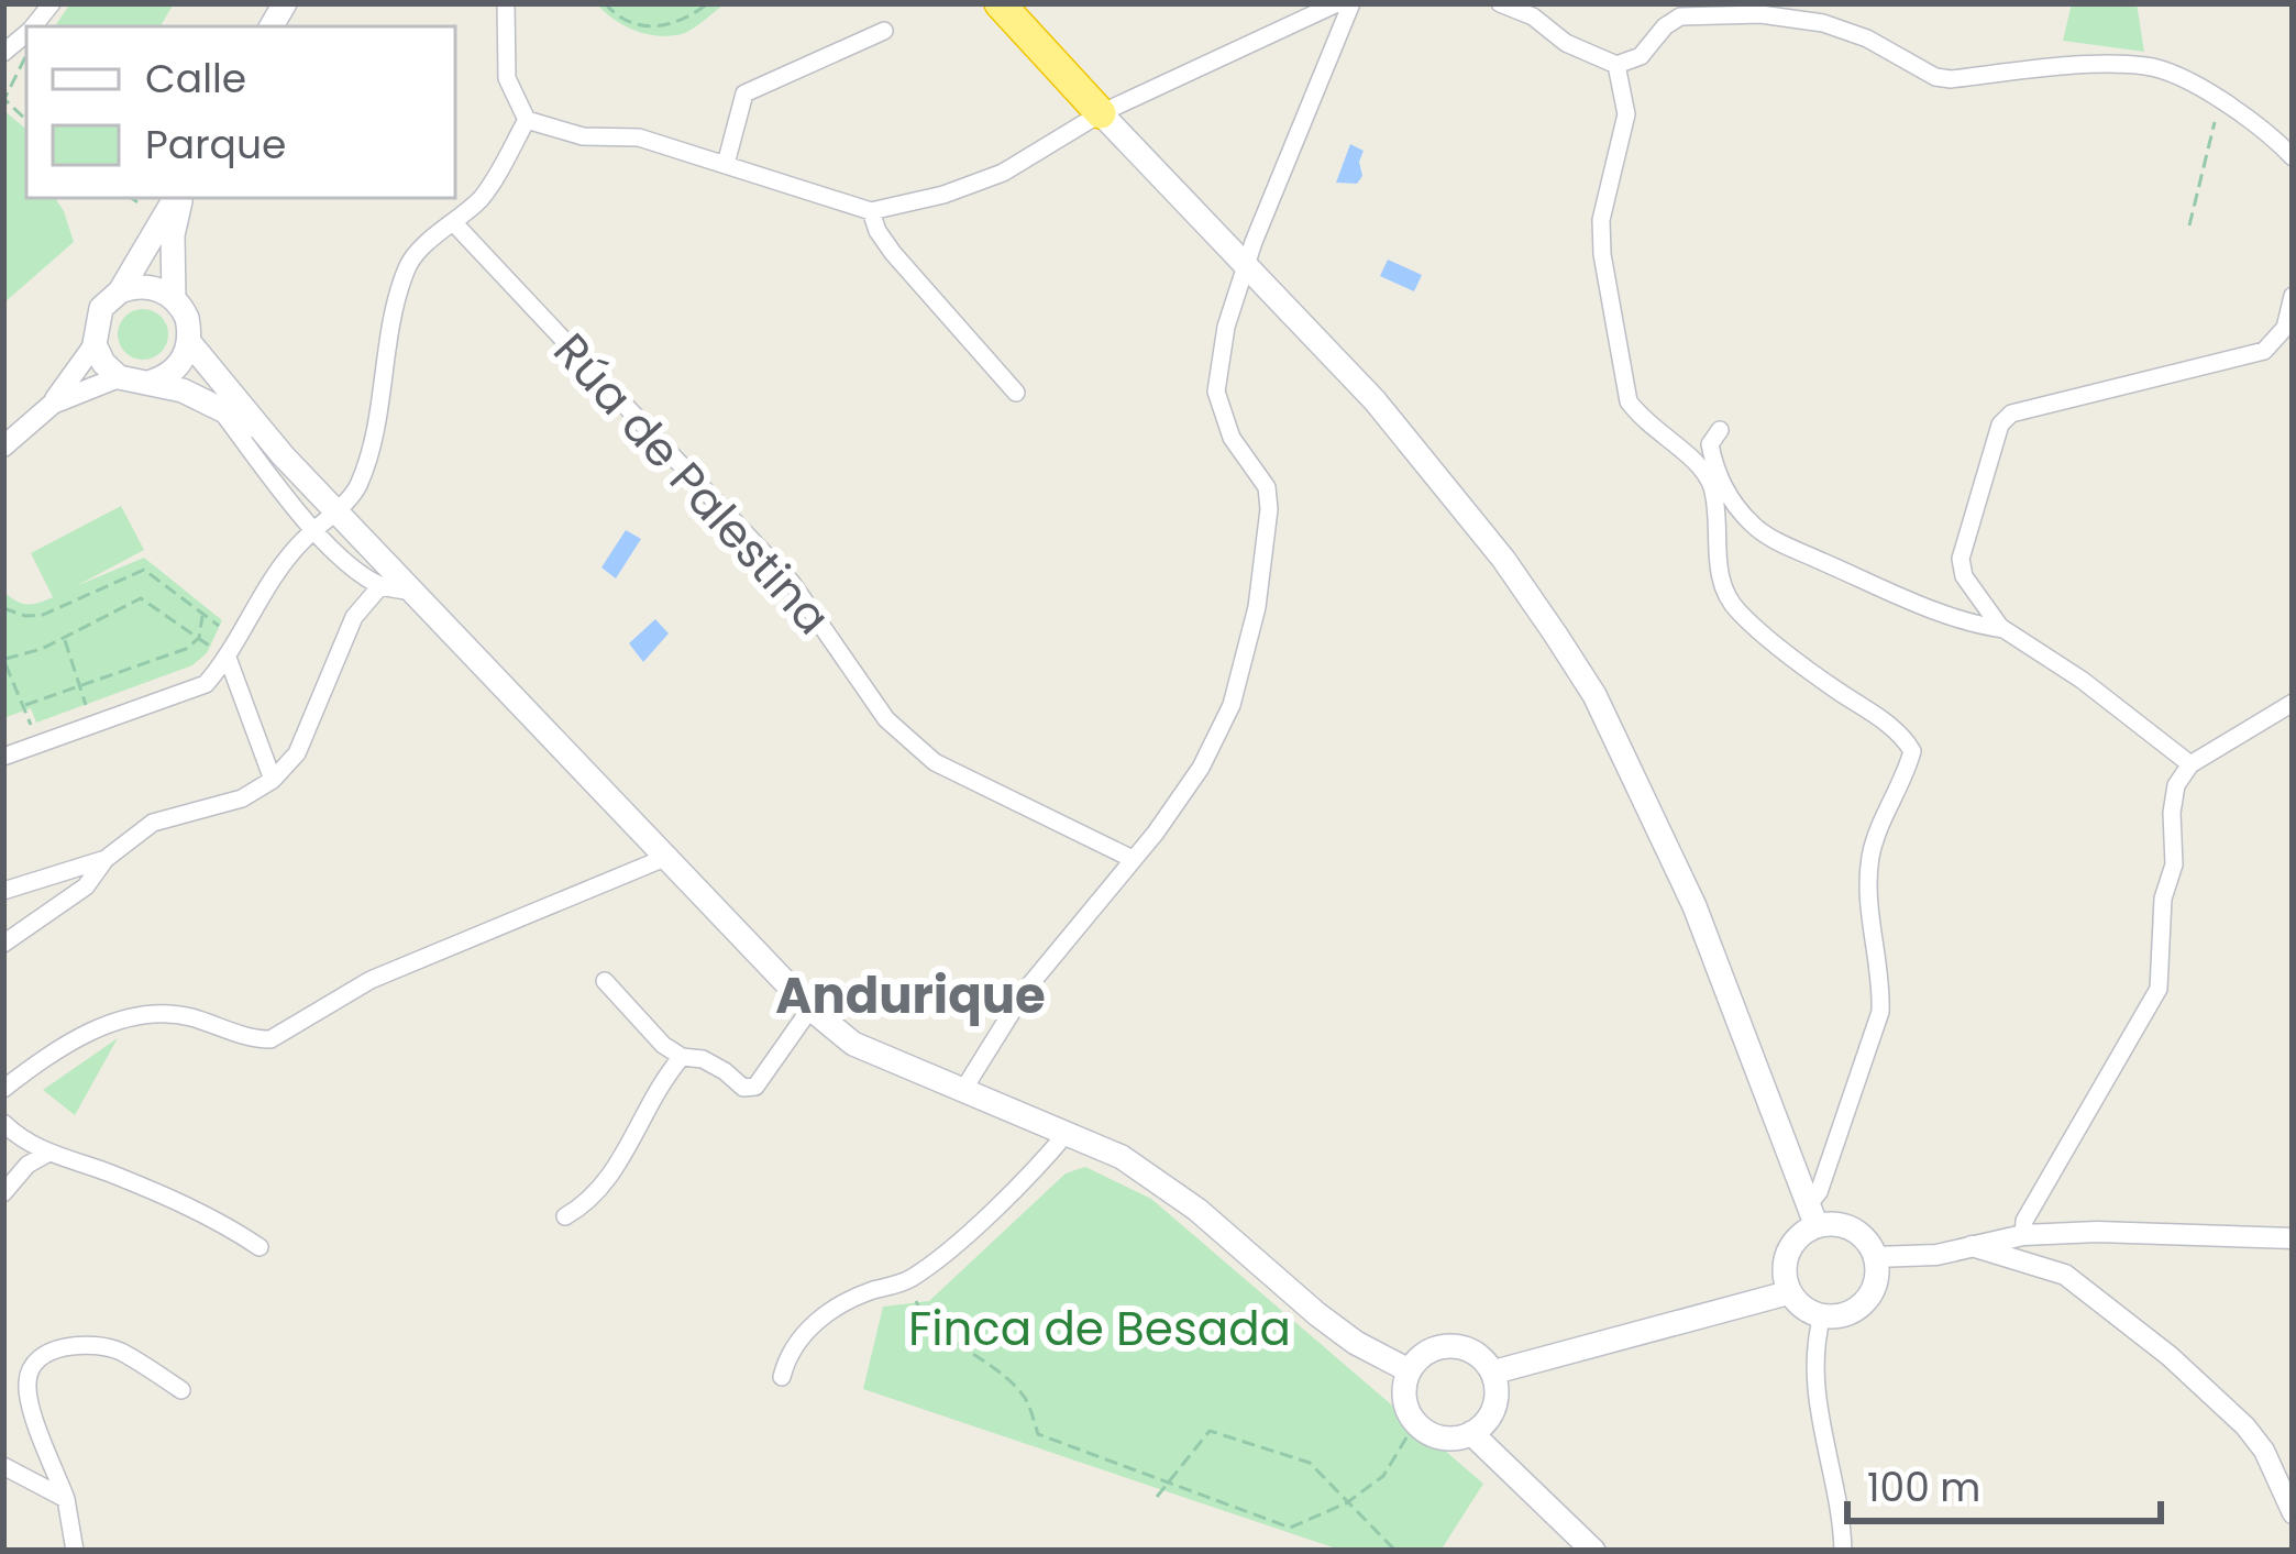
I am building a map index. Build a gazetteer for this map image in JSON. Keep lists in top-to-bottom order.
{
  "streets": {
    "street": ["Rúa de Palestina"]
  },
  "districts": ["Andurique"],
  "parks": ["Finca de Besada"],
  "legend": ["Calle", "Parque"],
  "scale_bar": "100 m"
}
